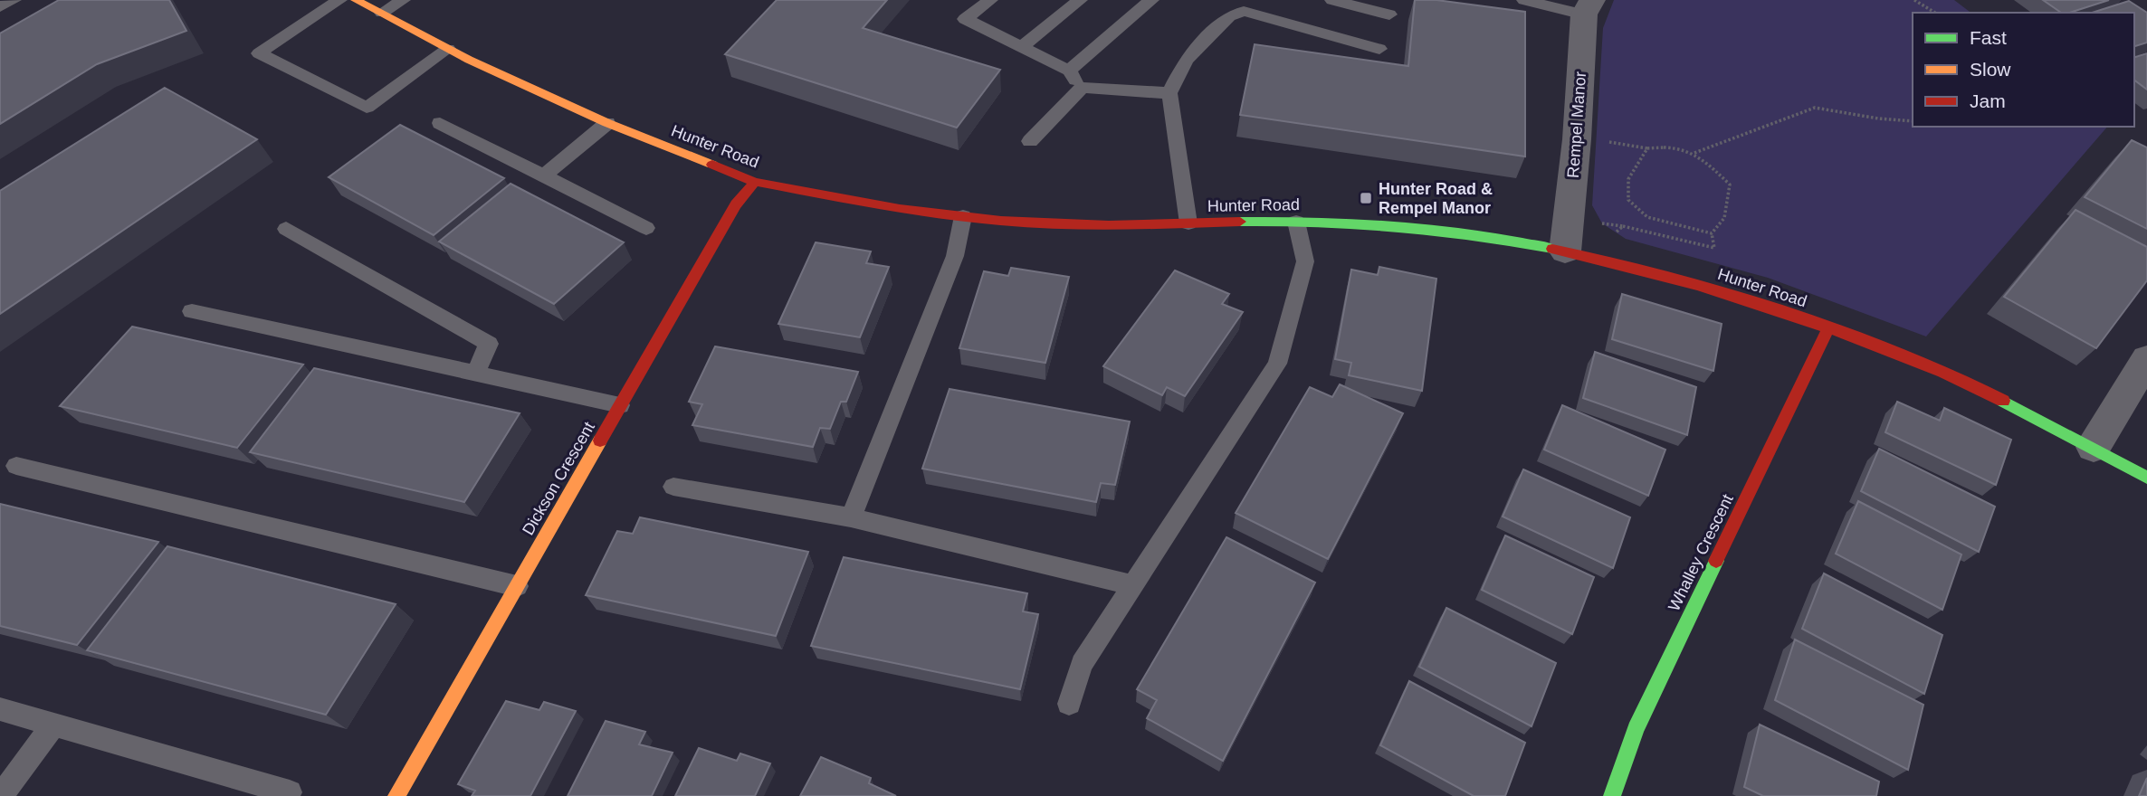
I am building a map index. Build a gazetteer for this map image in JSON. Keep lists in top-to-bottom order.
{
  "streets": {
    "street": [
      "Rempel Manor",
      "Hunter Road",
      "Dickson Crescent",
      "Whalley Crescent"
    ]
  },
  "crossings": [
    ["Rempel Manor", "Hunter Road"],
    ["Hunter Road", "Dickson Crescent"],
    ["Hunter Road", "Whalley Crescent"]
  ],
  "places": {
    "transit": ["Hunter Road & Rempel Manor"]
  },
  "legend": ["Fast", "Slow", "Jam"]
}
